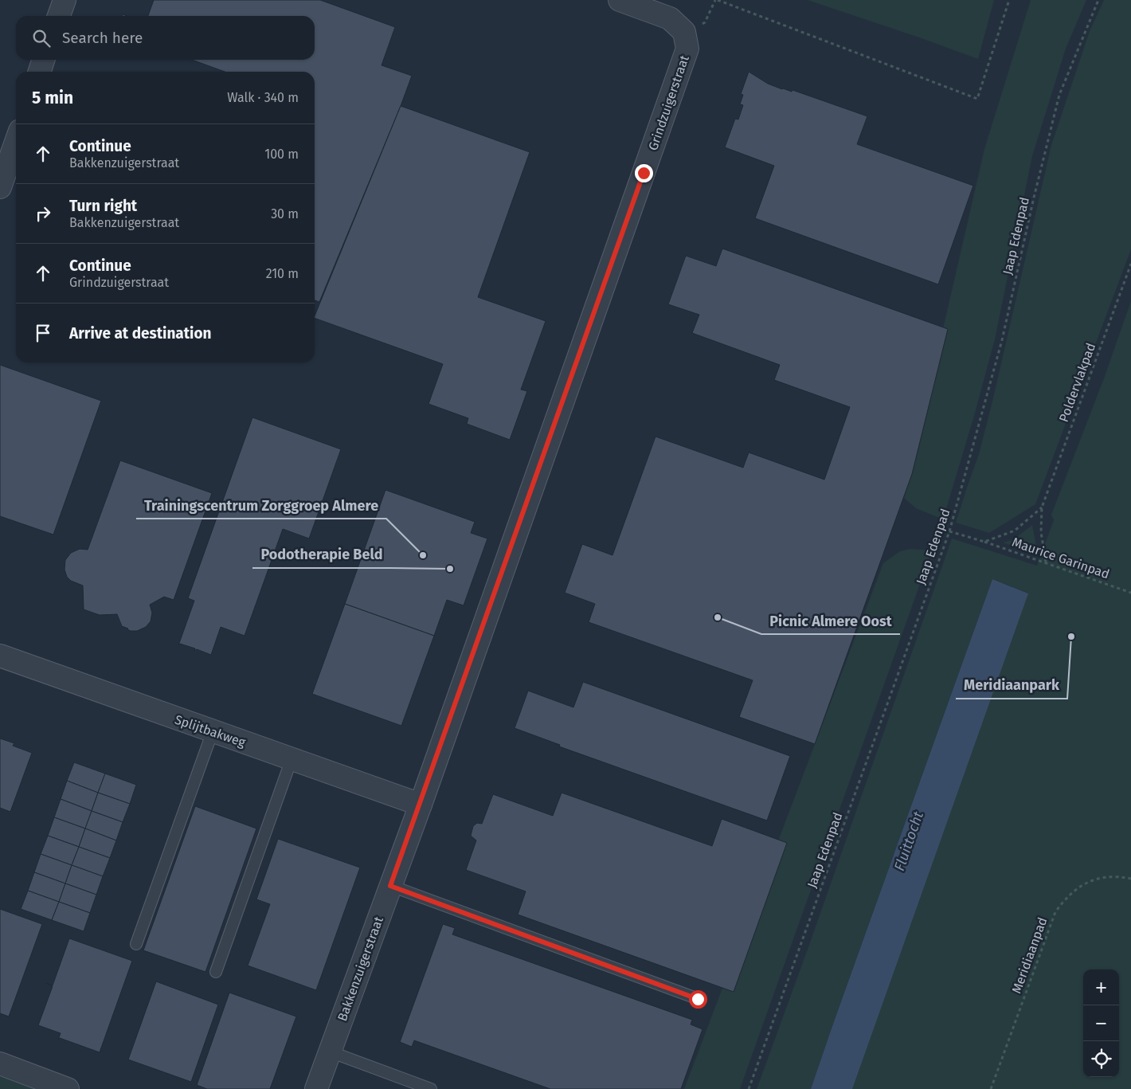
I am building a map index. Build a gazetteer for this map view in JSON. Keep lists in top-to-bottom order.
{
  "streets": {
    "street": ["Grindzuigerstraat", "Splijtbakweg", "Bakkenzuigerstraat"],
    "path": [
      "Jaap Edenpad",
      "Poldervlakpad",
      "Maurice Garinpad",
      "Meridiaanpad"
    ]
  },
  "crossings": [
    ["Grindzuigerstraat", "Splijtbakweg"],
    ["Grindzuigerstraat", "Bakkenzuigerstraat"],
    ["Poldervlakpad", "Maurice Garinpad"],
    ["Splijtbakweg", "Bakkenzuigerstraat"]
  ],
  "water": ["Fluittocht"],
  "places": [
    "Trainingscentrum Zorggroep Almere",
    "Podotherapie Beld",
    "Picnic Almere Oost",
    "Meridiaanpark"
  ],
  "page": {
    "search": "Search here",
    "heading": ["5 min", "Walk · 340 m"],
    "list": [
      ["Continue", "Bakkenzuigerstraat", "100 m"],
      ["Turn right", "Bakkenzuigerstraat", "30 m"],
      ["Continue", "Grindzuigerstraat", "210 m"],
      "Arrive at destination"
    ],
    "map_buttons": ["+", "−"]
  }
}
